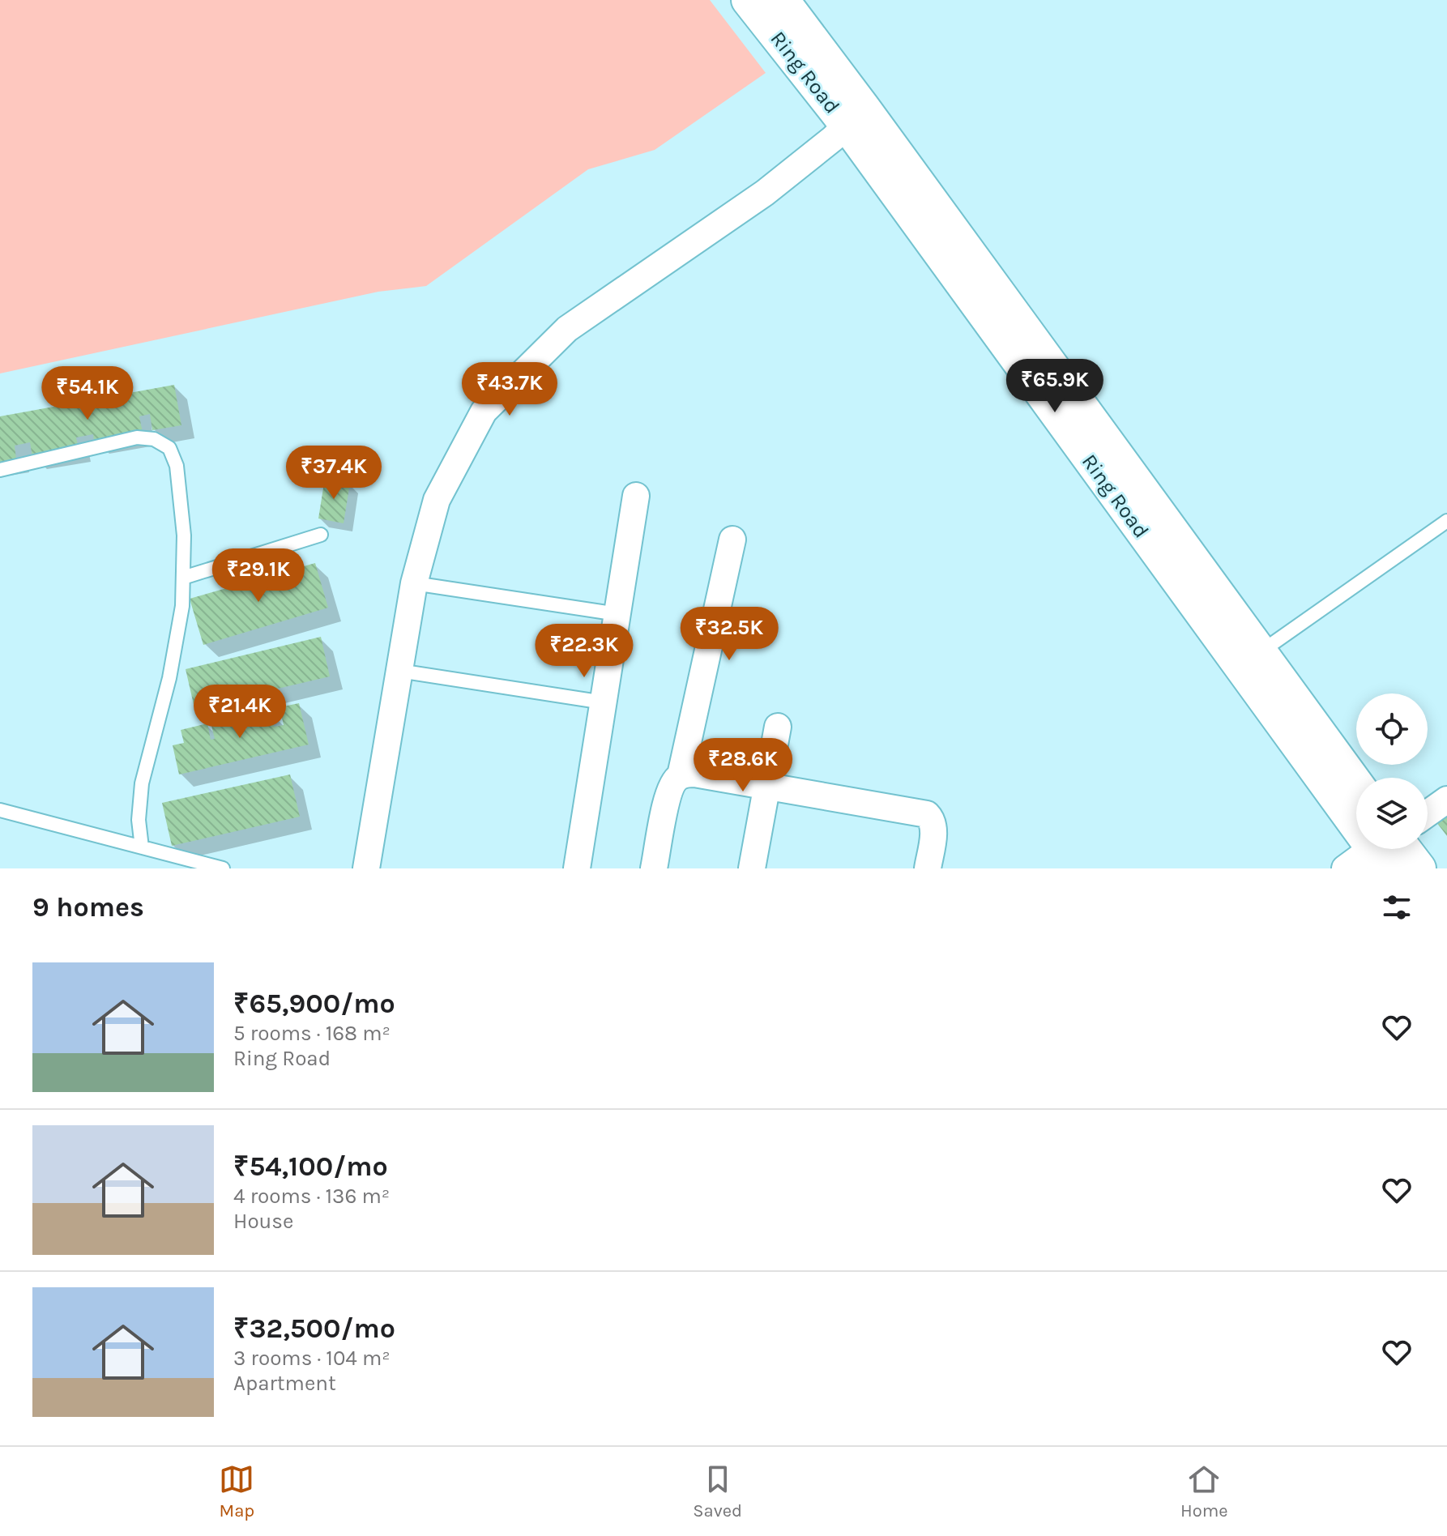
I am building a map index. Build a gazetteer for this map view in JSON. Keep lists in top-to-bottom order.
{
  "streets": {
    "street": ["Ring Road"]
  },
  "page": {
    "price": [
      "₹65.9K",
      "₹43.7K",
      "₹54.1K",
      "₹37.4K",
      "₹29.1K",
      "₹32.5K",
      "₹22.3K",
      "₹21.4K",
      "₹28.6K"
    ],
    "heading": "9 homes",
    "list": [
      {
        "name": "₹65,900/mo",
        "note": "5 rooms · 168 m² · Ring Road"
      },
      {
        "name": "₹54,100/mo",
        "note": "4 rooms · 136 m² · House"
      },
      {
        "name": "₹32,500/mo",
        "note": "3 rooms · 104 m² · Apartment"
      }
    ],
    "tabs": ["Map", "Saved", "Home"]
  }
}
